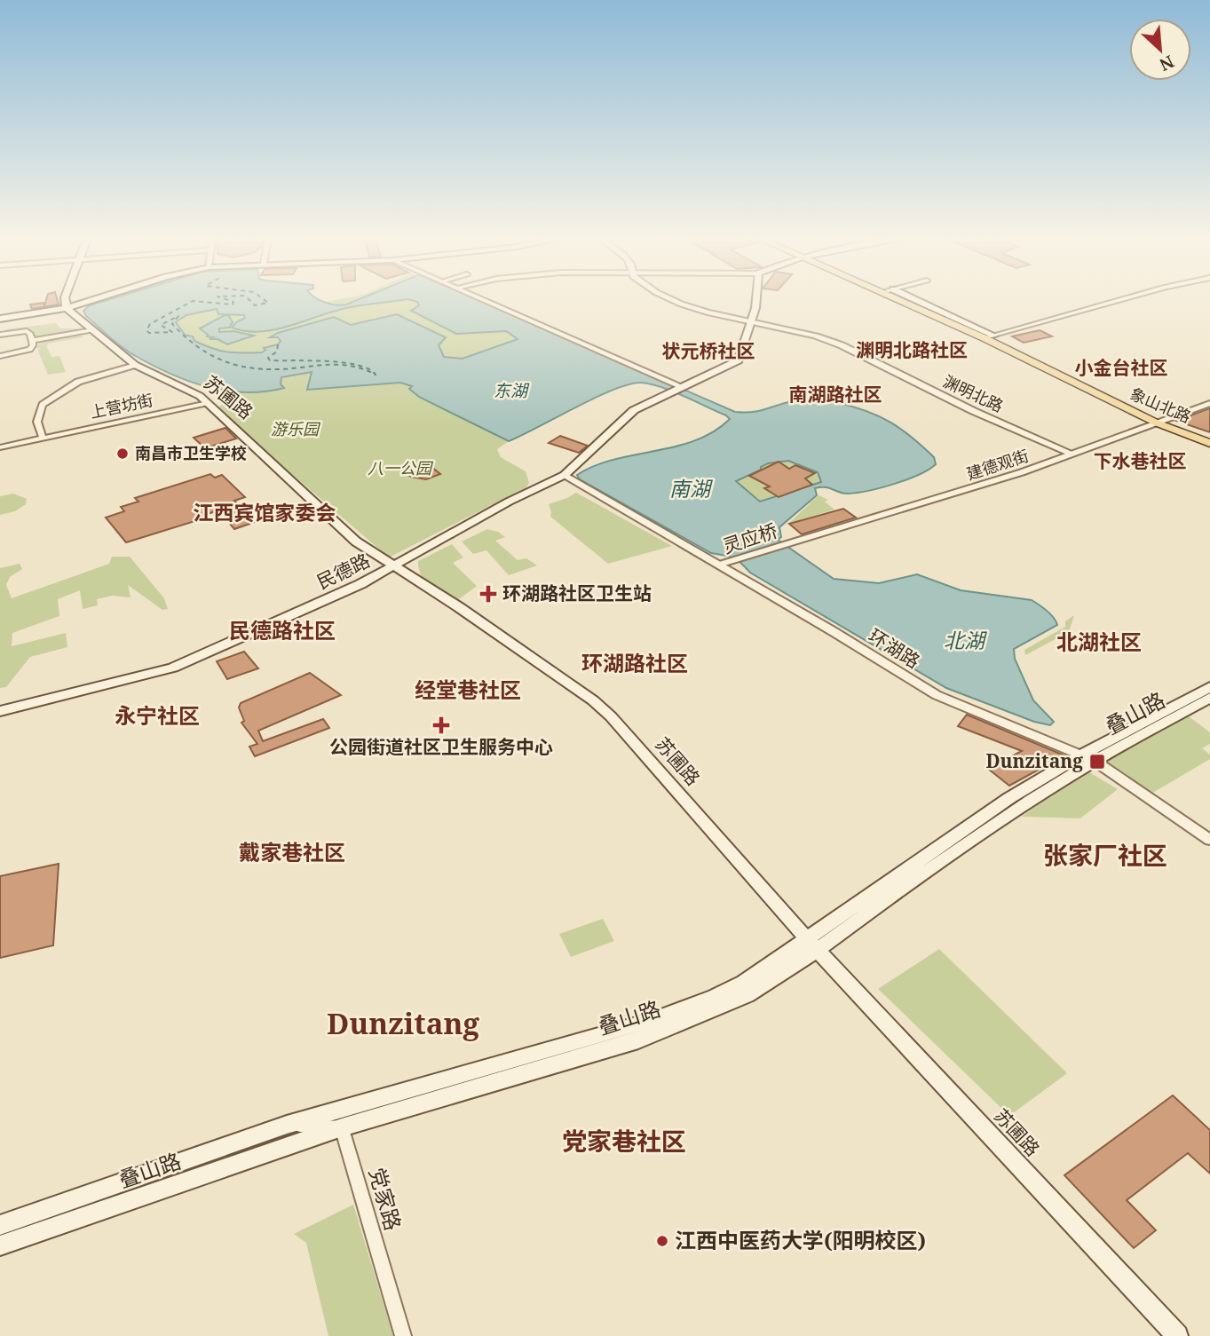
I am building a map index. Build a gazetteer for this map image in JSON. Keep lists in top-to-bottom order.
{
  "streets": {
    "main road": [
      "苏圃路",
      "象山北路",
      "民德路",
      "叠山路"
    ],
    "street": [
      "渊明北路",
      "上营坊街",
      "建德观街",
      "灵应桥",
      "环湖路",
      "党家路"
    ]
  },
  "crossings": [
    ["渊明北路", "建德观街"],
    ["苏圃路", "上营坊街"],
    ["苏圃路", "民德路"],
    ["苏圃路", "叠山路"],
    ["象山北路", "建德观街"],
    ["建德观街", "灵应桥"],
    ["灵应桥", "环湖路"],
    ["民德路", "环湖路"],
    ["环湖路", "叠山路"],
    ["叠山路", "党家路"]
  ],
  "districts": [
    "渊明北路社区",
    "状元桥社区",
    "小金台社区",
    "南湖路社区",
    "下水巷社区",
    "江西宾馆家委会",
    "民德路社区",
    "北湖社区",
    "环湖路社区",
    "经堂巷社区",
    "永宁社区",
    "戴家巷社区",
    "张家厂社区",
    "Dunzitang",
    "党家巷社区"
  ],
  "water": ["东湖", "南湖", "北湖"],
  "parks": ["游乐园", "八一公园"],
  "places": {
    "other": ["南昌市卫生学校", "江西中医药大学(阳明校区)"],
    "health": ["环湖路社区卫生站", "公园街道社区卫生服务中心"],
    "transit": ["Dunzitang"]
  },
  "north": "bottom right"
}
